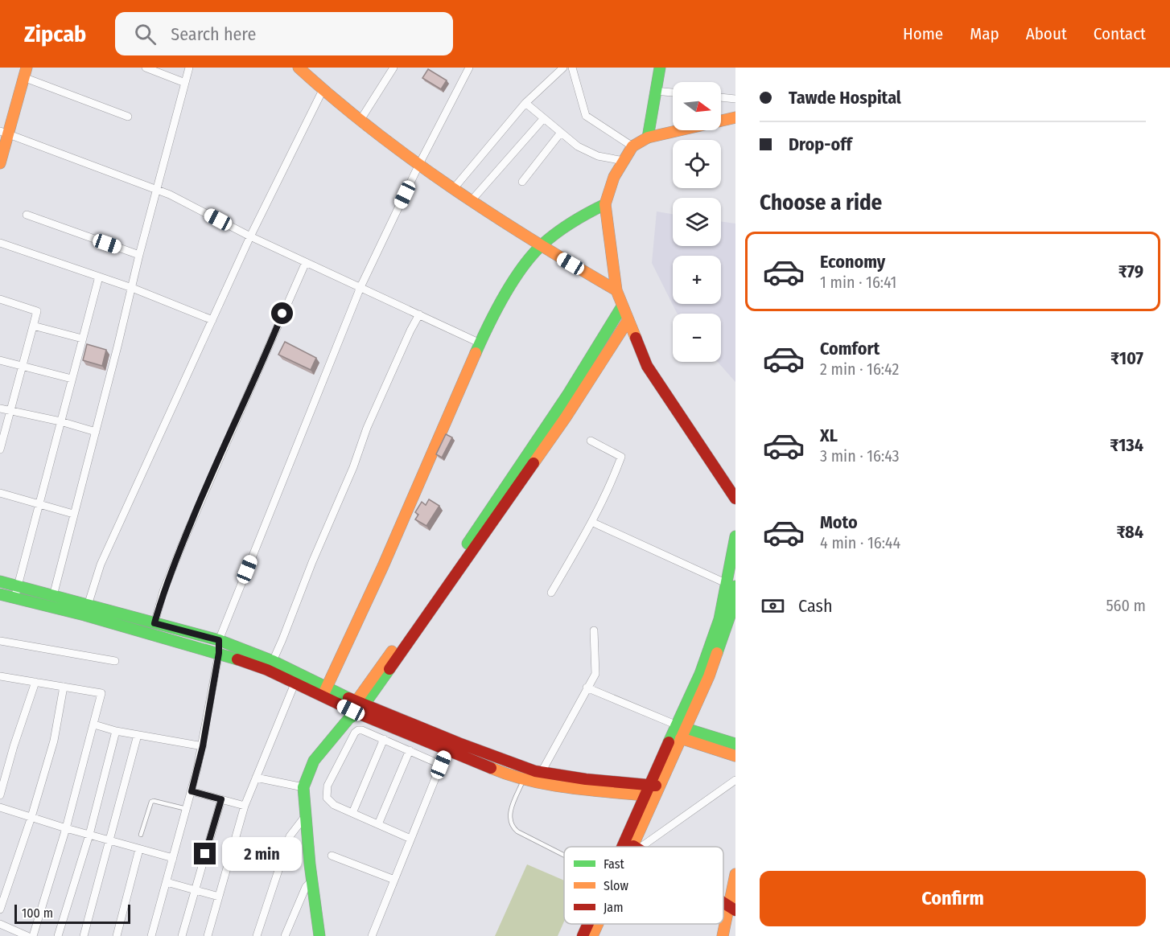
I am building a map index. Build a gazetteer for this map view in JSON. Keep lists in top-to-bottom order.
{
  "legend": ["Fast", "Slow", "Jam"],
  "scale_bar": "100 m",
  "north": "right",
  "page": {
    "header": "Zipcab",
    "search": "Search here",
    "nav": [
      "Home",
      "Map",
      "About",
      "Contact"
    ],
    "banner": ["Tawde Hospital", "Drop-off"],
    "map_buttons": ["+", "−"],
    "heading": "Choose a ride",
    "list": [
      {
        "name": "Economy",
        "note": "1 min · 16:41",
        "value": "₹79"
      },
      {
        "name": "Comfort",
        "note": "2 min · 16:42",
        "value": "₹107"
      },
      {
        "name": "XL",
        "note": "3 min · 16:43",
        "value": "₹134"
      },
      {
        "name": "Moto",
        "note": "4 min · 16:44",
        "value": "₹84"
      }
    ],
    "pay": ["Cash", "560 m"],
    "bubble": "2 min",
    "buttons": "Confirm",
    "scale": "100 m"
  }
}
